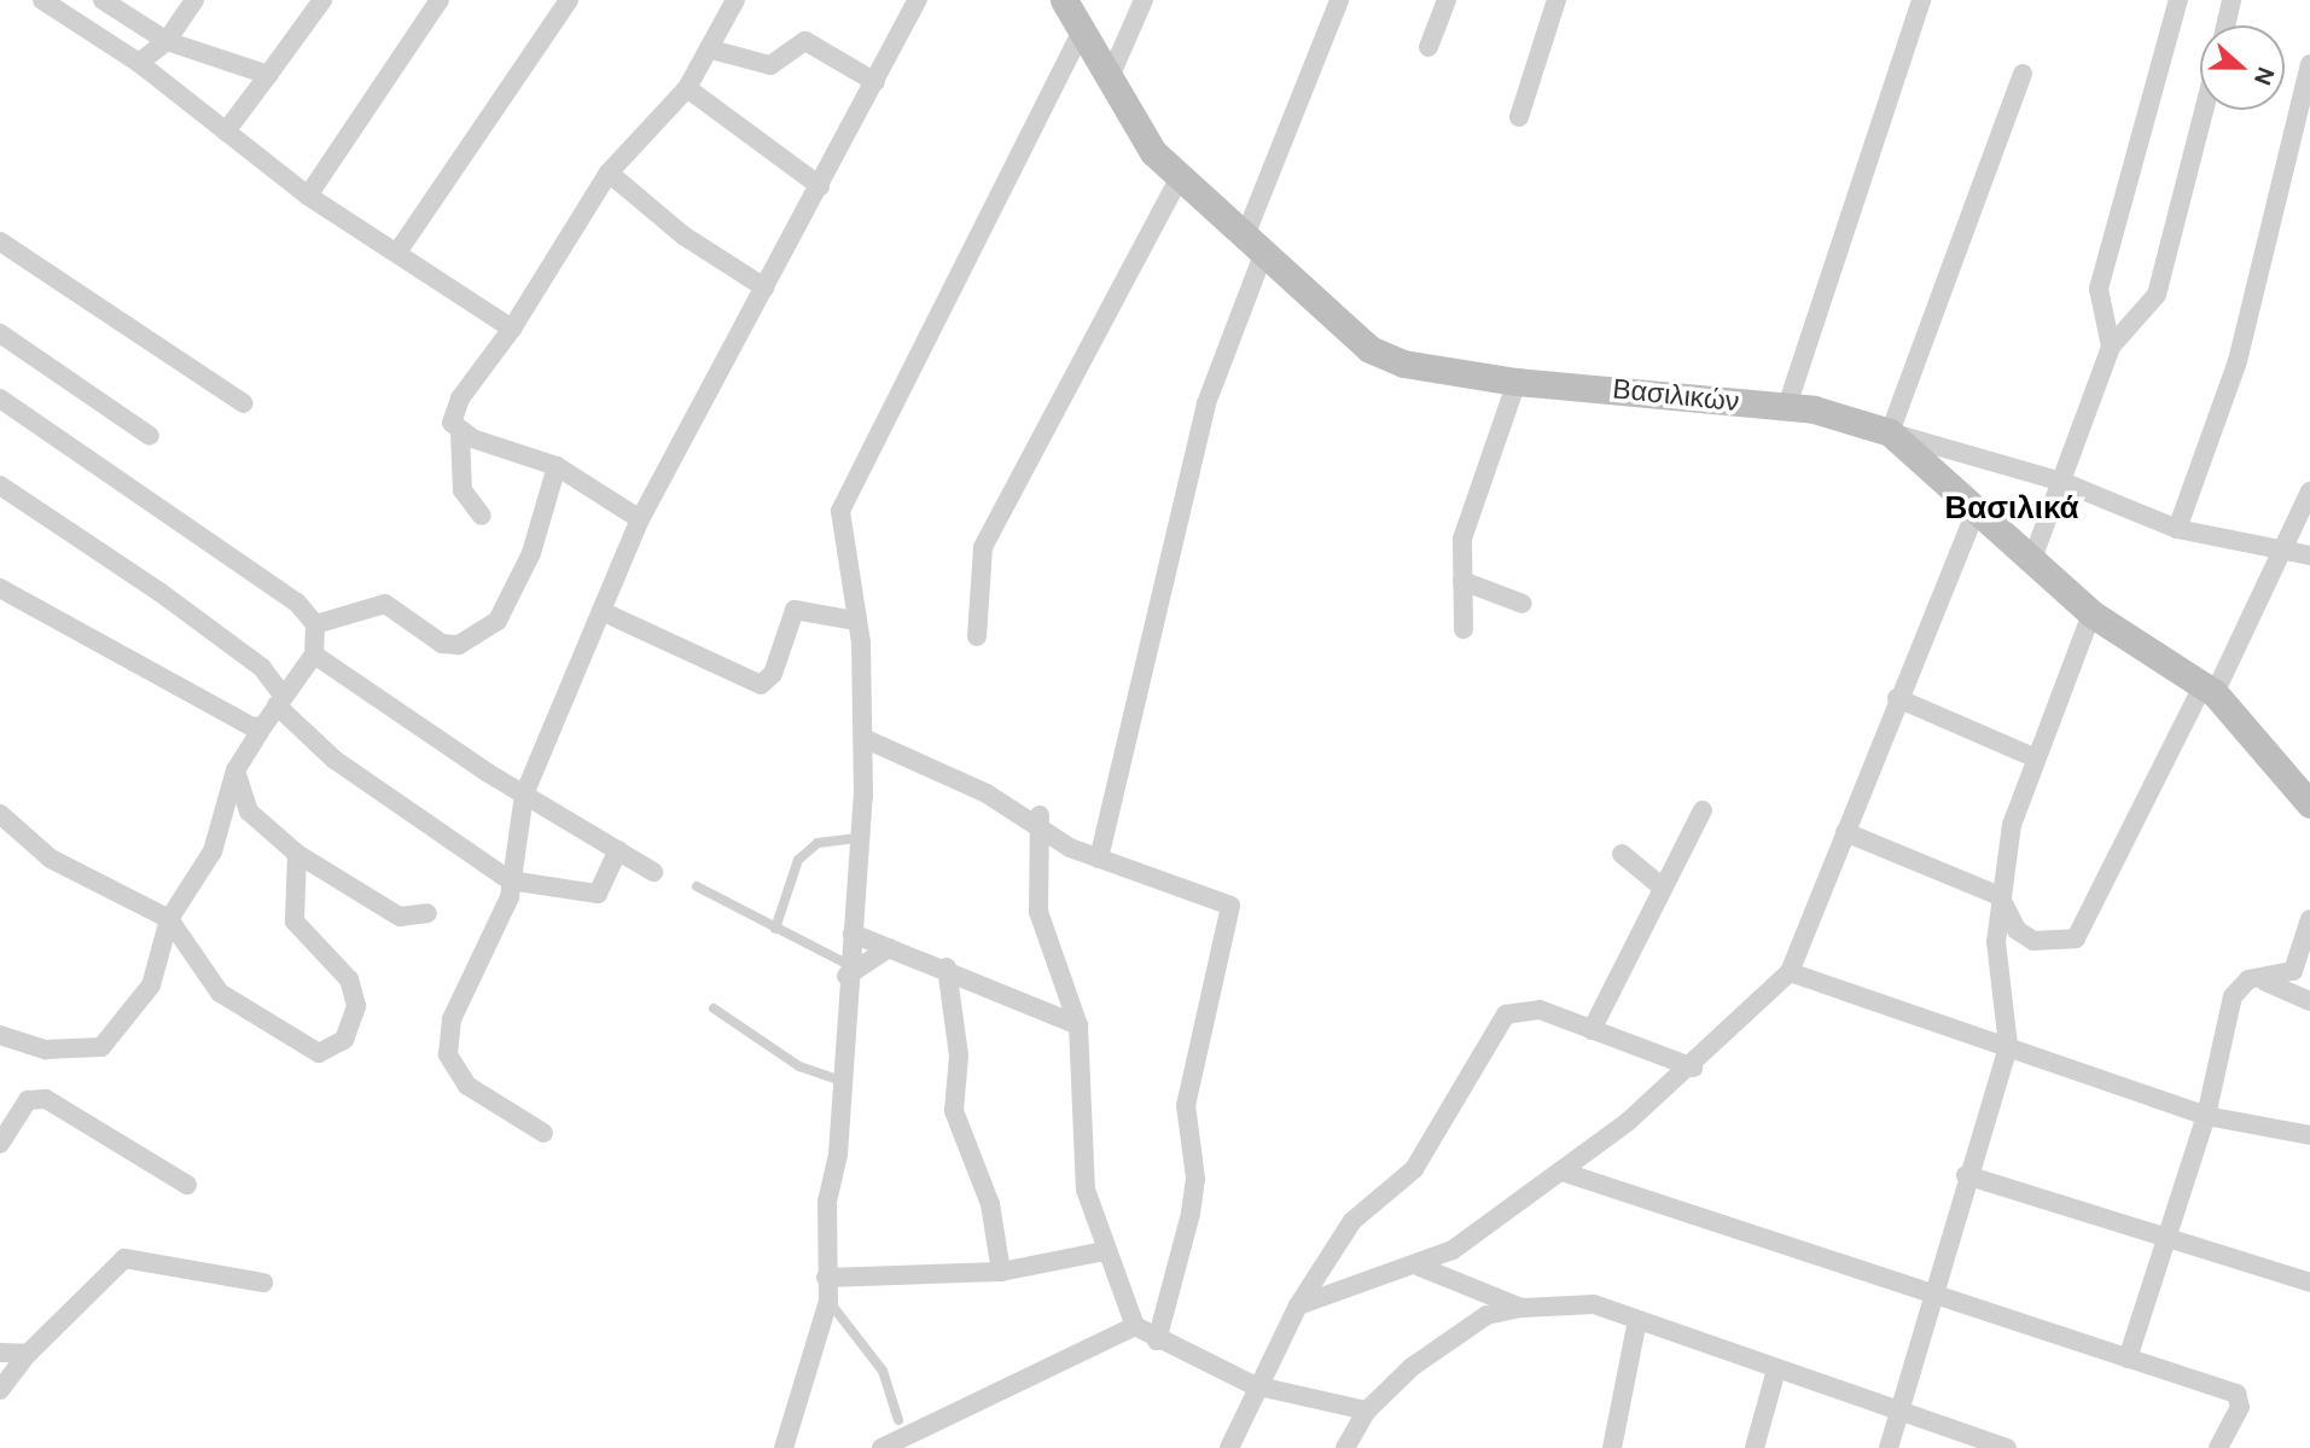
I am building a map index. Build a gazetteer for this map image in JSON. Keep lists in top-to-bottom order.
{
  "streets": {
    "street": ["Βασιλικών"]
  },
  "districts": ["Βασιλικά"],
  "north": "right"
}
